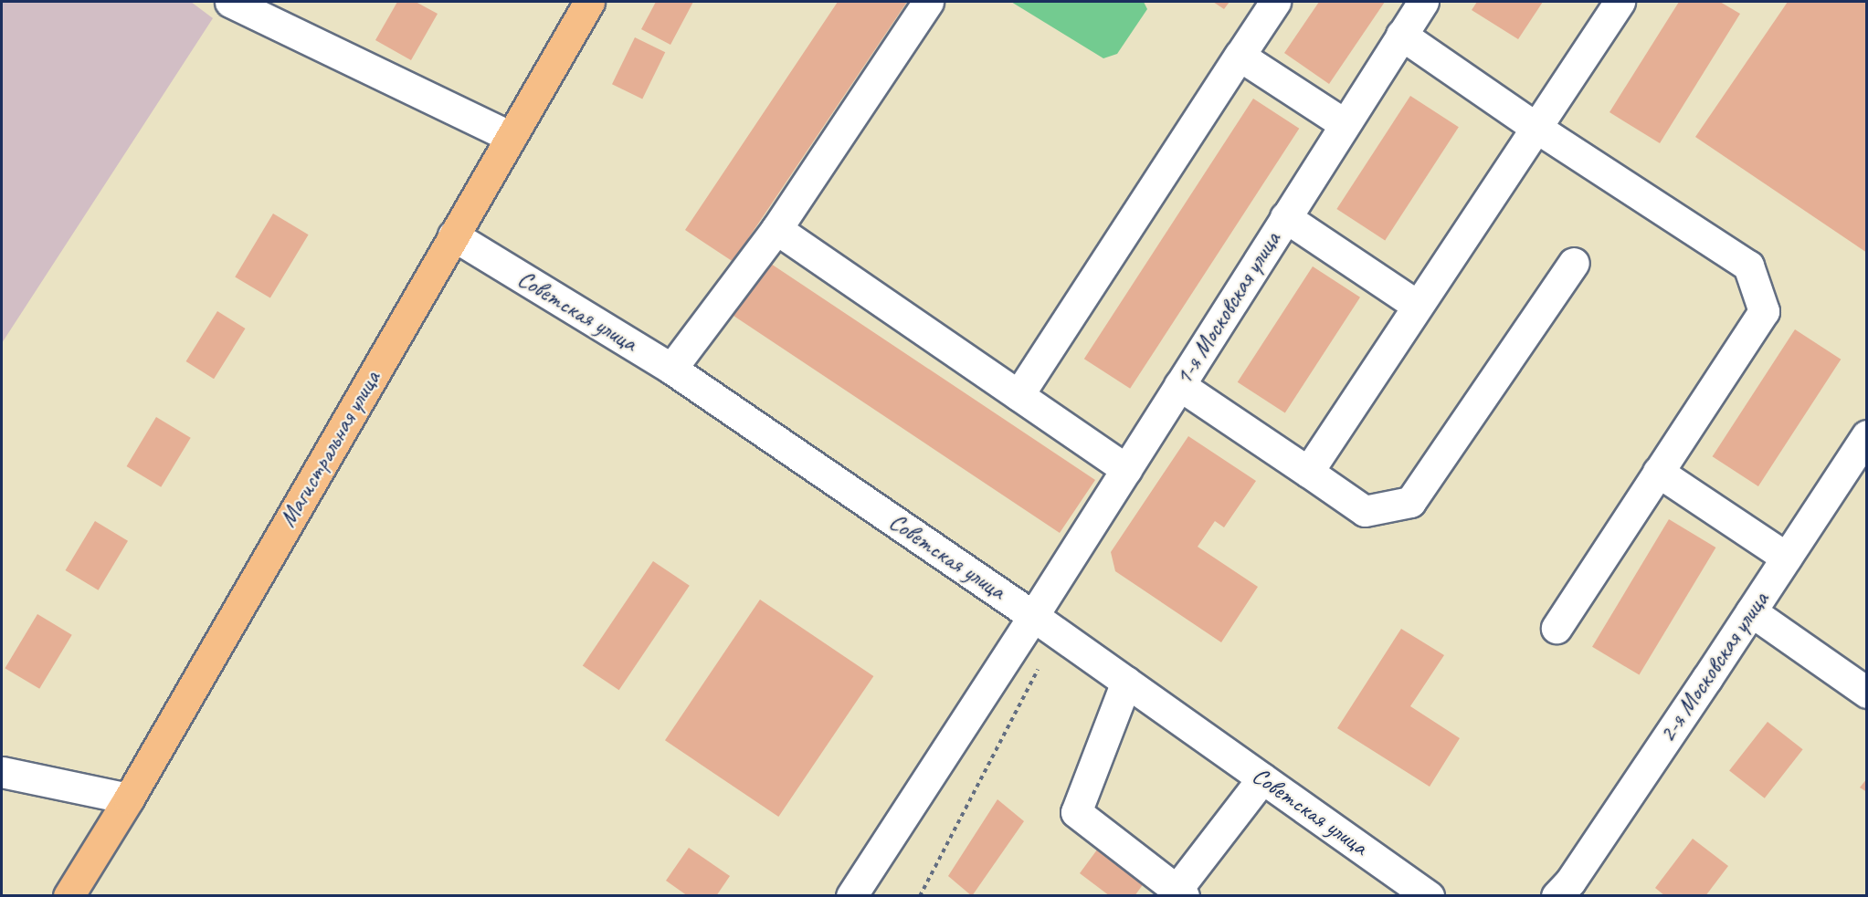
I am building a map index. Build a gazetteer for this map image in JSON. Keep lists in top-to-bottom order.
{
  "streets": {
    "main road": ["Магистральная улица"],
    "street": ["1-я Московская улица", "Советская улица", "2-я Московская улица"]
  },
  "crossings": [
    ["1-я Московская улица", "Советская улица"],
    ["Советская улица", "Магистральная улица"]
  ]
}
